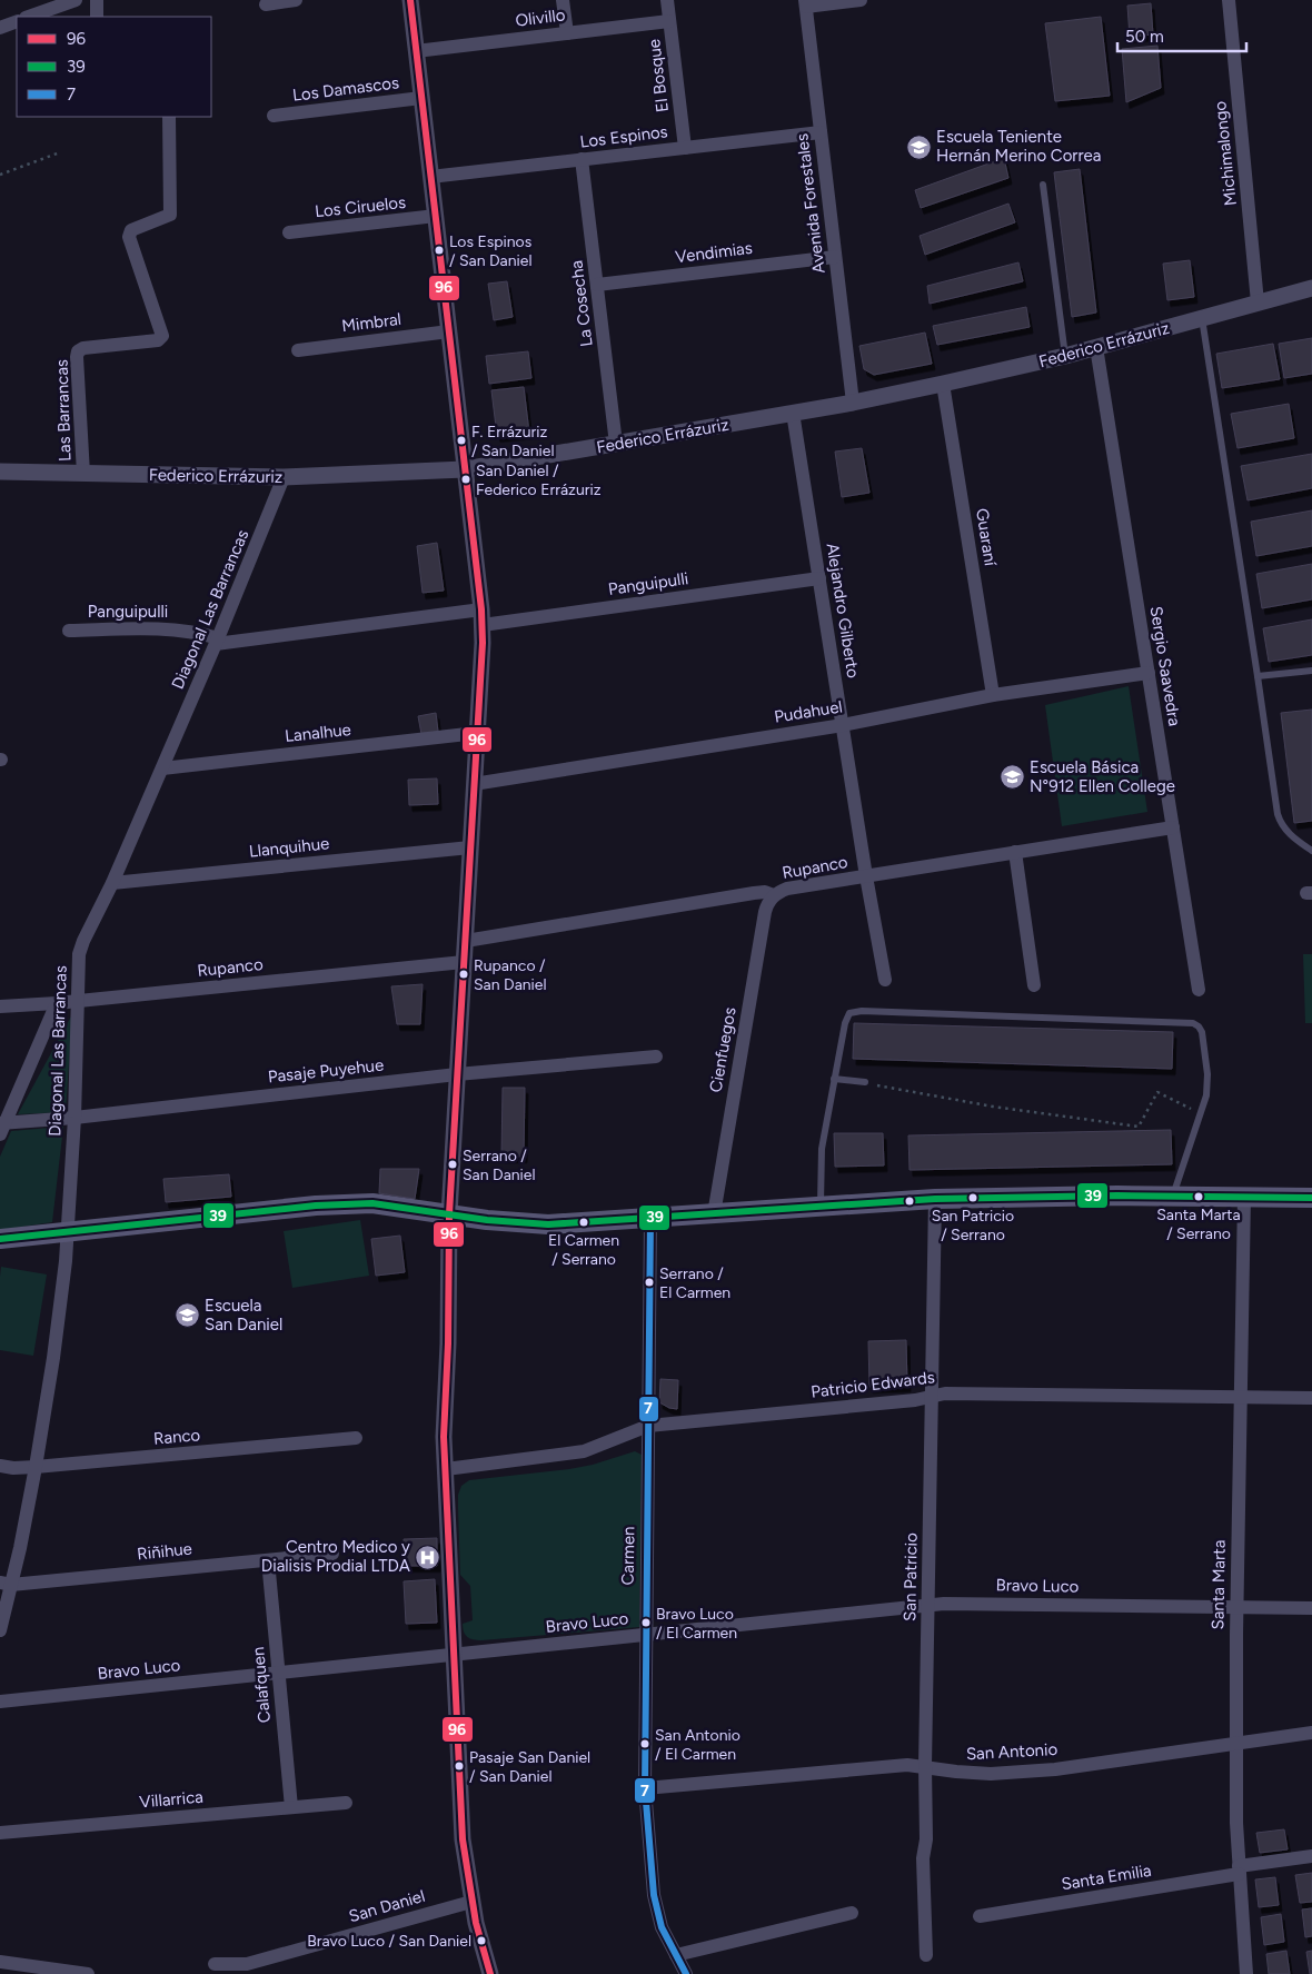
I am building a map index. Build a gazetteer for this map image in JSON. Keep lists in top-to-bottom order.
{
  "streets": {
    "street": [
      "Olivillo",
      "El Bosque",
      "Los Damascos",
      "Los Espinos",
      "Michimalongo",
      "Avenida Forestales",
      "Los Ciruelos",
      "Vendimias",
      "La Cosecha",
      "Mimbral",
      "Federico Errázuriz",
      "Las Barrancas",
      "Guaraní",
      "Panguipulli",
      "Diagonal Las Barrancas",
      "Alejandro Gilberto",
      "Sergio Saavedra",
      "Pudahuel",
      "Lanalhue",
      "Llanquihue",
      "Rupanco",
      "Cienfuegos",
      "Pasaje Puyehue",
      "Patricio Edwards",
      "Ranco",
      "Riñihue",
      "Carmen",
      "San Patricio",
      "Santa Marta",
      "Bravo Luco",
      "Calafquen",
      "San Antonio",
      "Villarrica",
      "Santa Emilia",
      "San Daniel"
    ]
  },
  "crossings": [
    ["Olivillo", "El Bosque"],
    ["El Bosque", "Los Espinos"],
    ["Los Espinos", "Avenida Forestales"],
    ["Los Espinos", "La Cosecha"],
    ["Michimalongo", "Federico Errázuriz"],
    ["Avenida Forestales", "Vendimias"],
    ["Avenida Forestales", "Federico Errázuriz"],
    ["Vendimias", "La Cosecha"],
    ["La Cosecha", "Federico Errázuriz"],
    ["Federico Errázuriz", "Las Barrancas"],
    ["Federico Errázuriz", "Guaraní"],
    ["Federico Errázuriz", "Diagonal Las Barrancas"],
    ["Federico Errázuriz", "Alejandro Gilberto"],
    ["Federico Errázuriz", "Sergio Saavedra"],
    ["Guaraní", "Pudahuel"],
    ["Panguipulli", "Diagonal Las Barrancas"],
    ["Panguipulli", "Alejandro Gilberto"],
    ["Diagonal Las Barrancas", "Lanalhue"],
    ["Diagonal Las Barrancas", "Llanquihue"],
    ["Diagonal Las Barrancas", "Rupanco"],
    ["Diagonal Las Barrancas", "Pasaje Puyehue"],
    ["Diagonal Las Barrancas", "Ranco"],
    ["Diagonal Las Barrancas", "Riñihue"],
    ["Alejandro Gilberto", "Pudahuel"],
    ["Alejandro Gilberto", "Rupanco"],
    ["Sergio Saavedra", "Pudahuel"],
    ["Sergio Saavedra", "Rupanco"],
    ["Rupanco", "Cienfuegos"],
    ["Patricio Edwards", "Carmen"],
    ["Patricio Edwards", "San Patricio"],
    ["Patricio Edwards", "Santa Marta"],
    ["Riñihue", "Calafquen"],
    ["Carmen", "Bravo Luco"],
    ["Carmen", "San Antonio"],
    ["San Patricio", "Bravo Luco"],
    ["San Patricio", "San Antonio"],
    ["Santa Marta", "Bravo Luco"],
    ["Santa Marta", "San Antonio"],
    ["Santa Marta", "Santa Emilia"],
    ["Bravo Luco", "Calafquen"],
    ["Calafquen", "Villarrica"]
  ],
  "places": {
    "school or university": ["Escuela Teniente Hernán Merino Correa", "Escuela Básica N°912 Ellen College", "Escuela San Daniel"],
    "other": [
      "Los Espinos / San Daniel",
      "F. Errázuriz / San Daniel",
      "San Daniel / Federico Errázuriz",
      "Rupanco / San Daniel",
      "Serrano / San Daniel",
      "Santa Marta / Serrano",
      "San Patricio / Serrano",
      "El Carmen / Serrano",
      "Serrano / El Carmen",
      "Bravo Luco / El Carmen",
      "San Antonio / El Carmen",
      "Pasaje San Daniel / San Daniel",
      "Bravo Luco / San Daniel"
    ],
    "hospital": ["Centro Medico y Dialisis Prodial LTDA"]
  },
  "lines": ["transit line 96", "transit line 39", "transit line 7"],
  "legend": ["96", "39", "7"],
  "scale_bar": "50 m"
}
